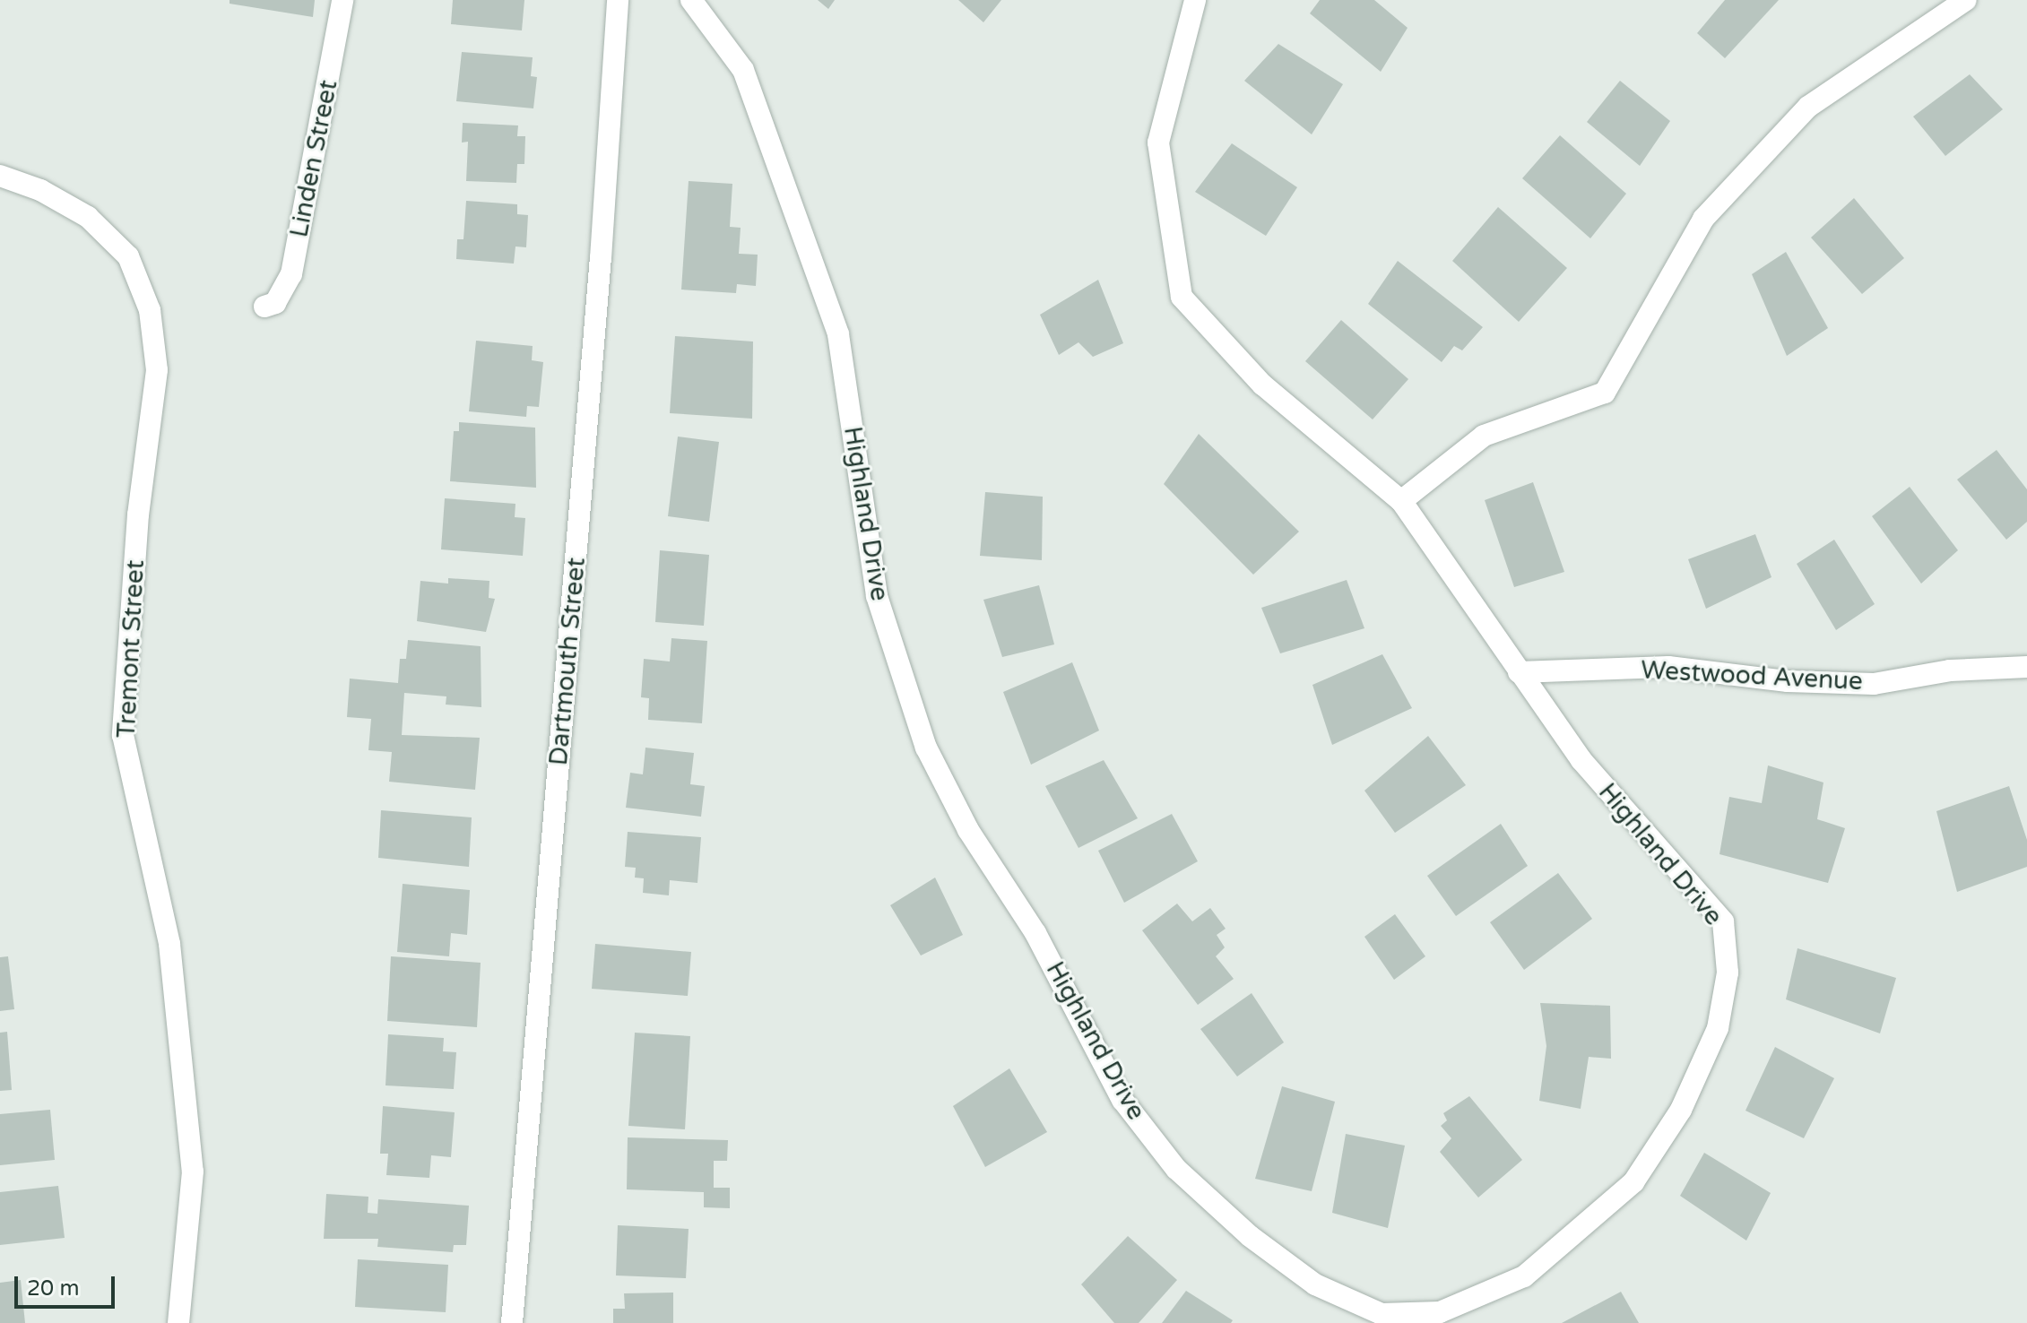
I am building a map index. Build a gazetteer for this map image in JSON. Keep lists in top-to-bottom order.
{
  "streets": {
    "street": [
      "Linden Street",
      "Highland Drive",
      "Tremont Street",
      "Dartmouth Street",
      "Westwood Avenue"
    ]
  },
  "crossings": [
    ["Highland Drive", "Westwood Avenue"]
  ],
  "scale_bar": "20 m"
}
